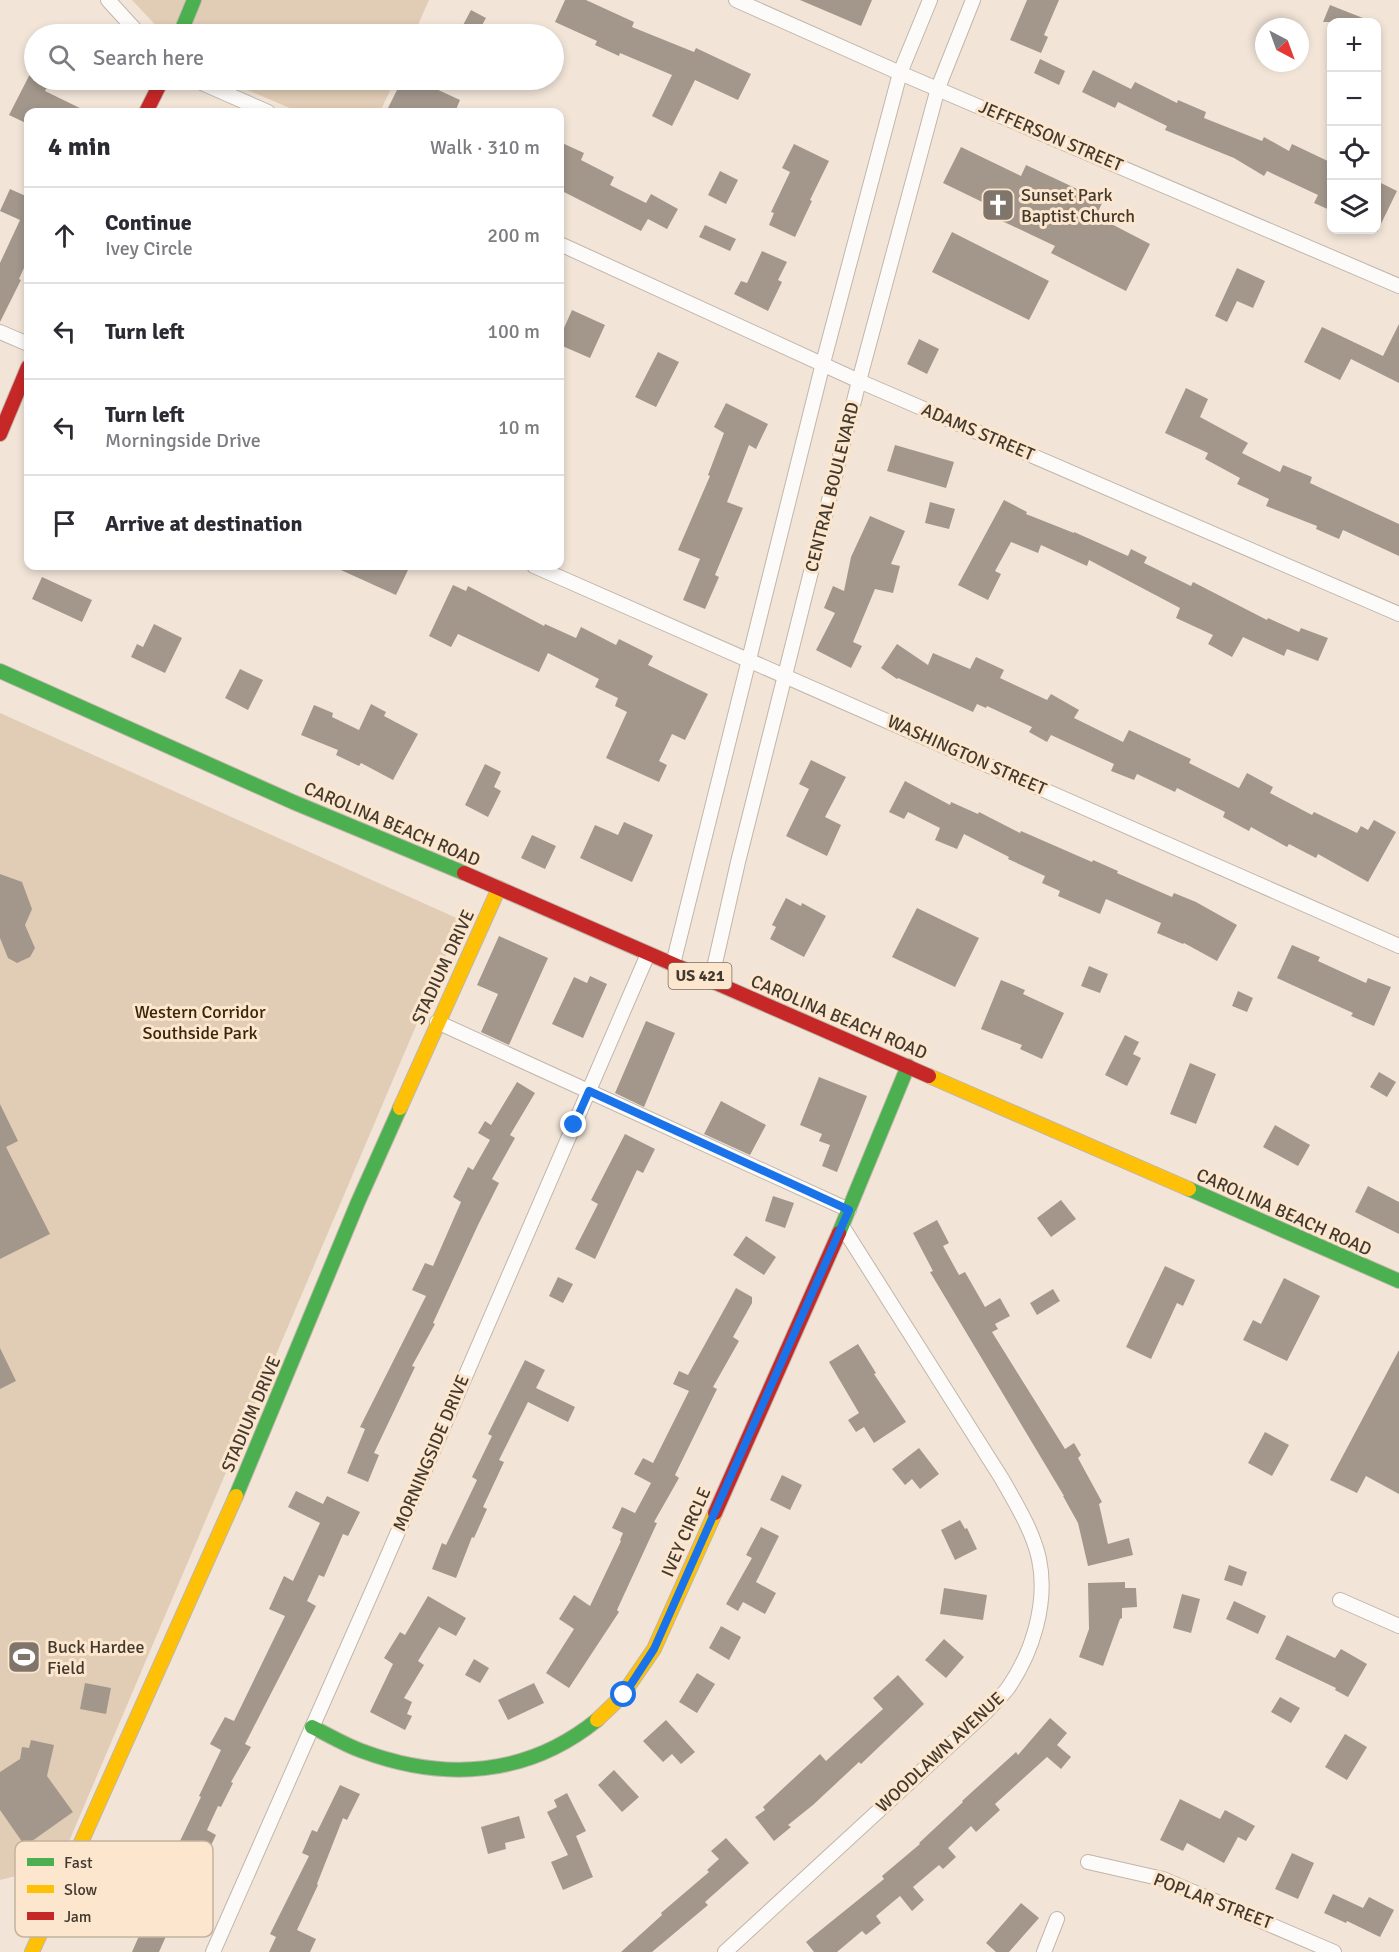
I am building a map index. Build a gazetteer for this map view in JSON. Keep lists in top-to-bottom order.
{
  "streets": {
    "main road": [
      "CAROLINA BEACH ROAD",
      "STADIUM DRIVE",
      "US 421",
      "IVEY CIRCLE"
    ],
    "street": [
      "JEFFERSON STREET",
      "ADAMS STREET",
      "CENTRAL BOULEVARD",
      "WASHINGTON STREET",
      "MORNINGSIDE DRIVE",
      "WOODLAWN AVENUE",
      "POPLAR STREET"
    ]
  },
  "crossings": [
    ["JEFFERSON STREET", "CENTRAL BOULEVARD"],
    ["ADAMS STREET", "CENTRAL BOULEVARD"],
    ["CENTRAL BOULEVARD", "WASHINGTON STREET"],
    ["CENTRAL BOULEVARD", "CAROLINA BEACH ROAD"],
    ["CAROLINA BEACH ROAD", "STADIUM DRIVE"],
    ["CAROLINA BEACH ROAD", "MORNINGSIDE DRIVE"],
    ["CAROLINA BEACH ROAD", "IVEY CIRCLE"],
    ["MORNINGSIDE DRIVE", "IVEY CIRCLE"],
    ["IVEY CIRCLE", "WOODLAWN AVENUE"]
  ],
  "parks": ["Western Corridor Southside Park"],
  "places": {
    "church": ["Sunset Park Baptist Church"],
    "sports": ["Buck Hardee Field"]
  },
  "legend": ["Fast", "Slow", "Jam"],
  "north": "bottom right",
  "page": {
    "map_buttons": ["+", "−"],
    "search": "Search here",
    "heading": ["4 min", "Walk · 310 m"],
    "list": [
      ["Continue", "Ivey Circle", "200 m"],
      ["Turn left", "100 m"],
      ["Turn left", "Morningside Drive", "10 m"],
      "Arrive at destination"
    ]
  }
}
